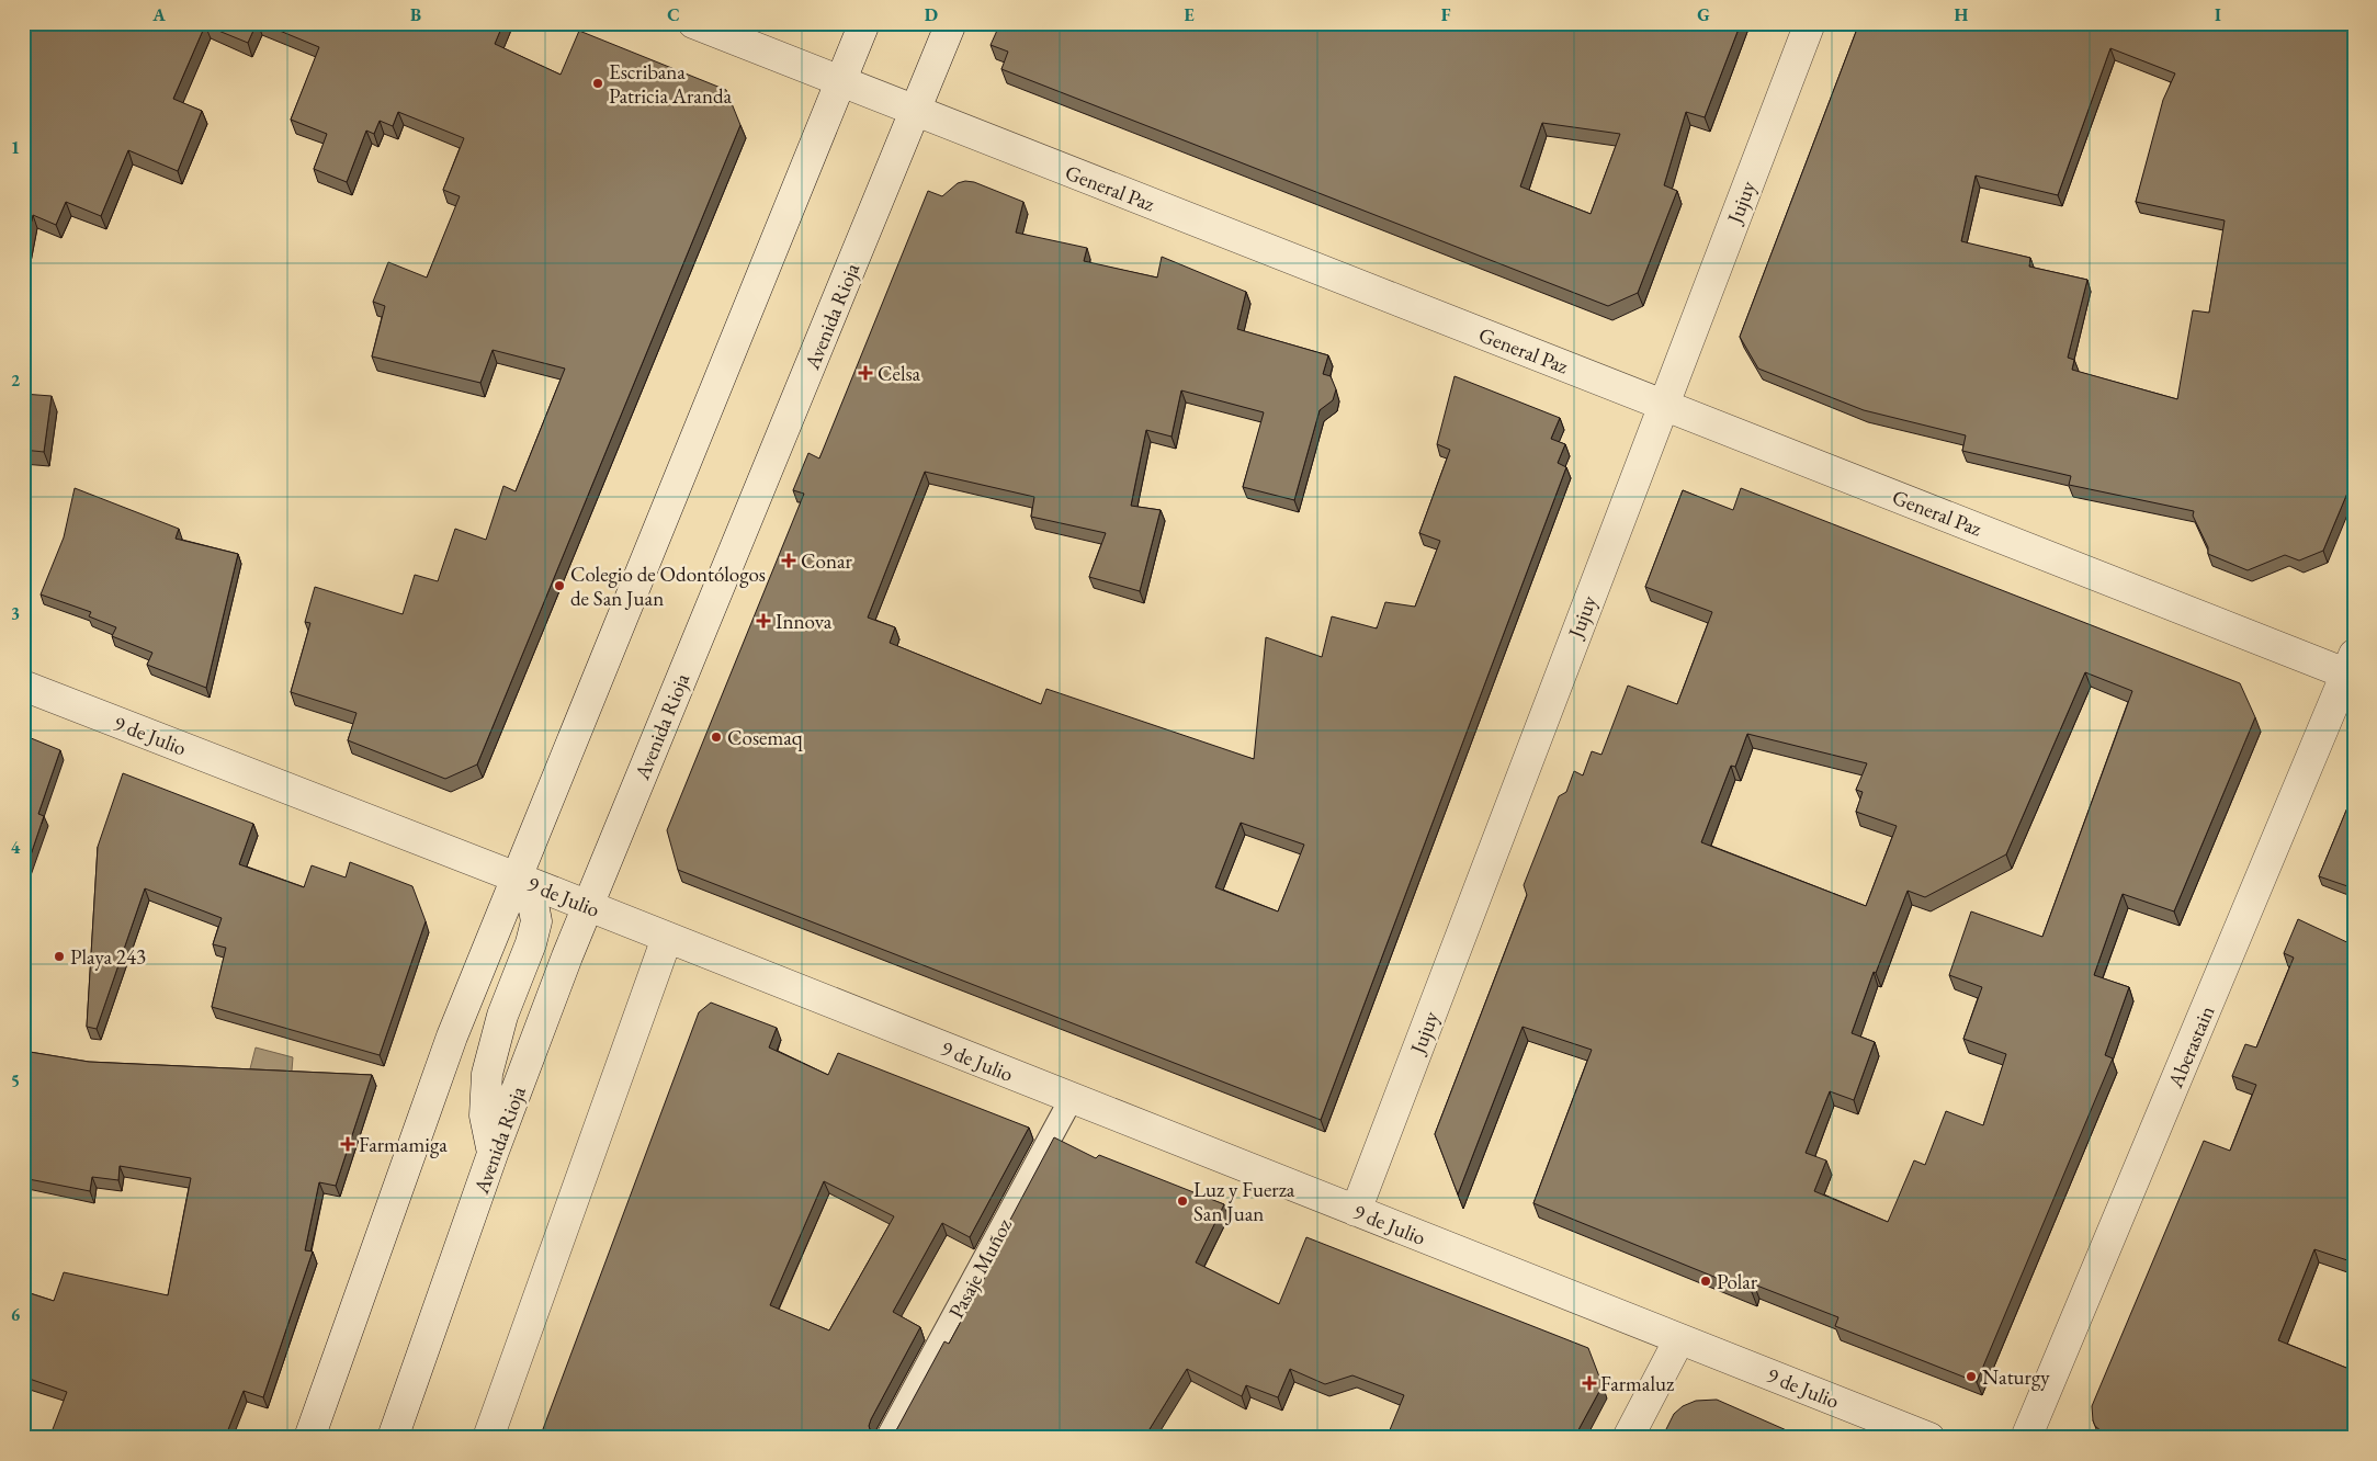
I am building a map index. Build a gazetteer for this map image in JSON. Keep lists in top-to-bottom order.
{
  "streets": {
    "street": [
      "General Paz",
      "Jujuy",
      "Avenida Rioja",
      "9 de Julio",
      "Aberastain"
    ],
    "lane": ["Pasaje Muñoz"]
  },
  "crossings": [
    ["General Paz", "Jujuy"],
    ["General Paz", "Avenida Rioja"],
    ["General Paz", "Aberastain"],
    ["Jujuy", "9 de Julio"],
    ["Avenida Rioja", "9 de Julio"],
    ["9 de Julio", "Pasaje Muñoz"]
  ],
  "places": {
    "other": [
      "Escribana Patricia Aranda",
      "Colegio de Odontólogos de San Juan",
      "Cosemaq",
      "Playa 243",
      "Luz y Fuerza San Juan",
      "Polar",
      "Naturgy"
    ],
    "health": [
      "Celsa",
      "Conar",
      "Innova",
      "Farmamiga",
      "Farmaluz"
    ]
  },
  "grid": {
    "columns": [
      "A",
      "B",
      "C",
      "D",
      "E",
      "F",
      "G",
      "H",
      "I"
    ],
    "rows": [
      "1",
      "2",
      "3",
      "4",
      "5",
      "6"
    ]
  }
}
